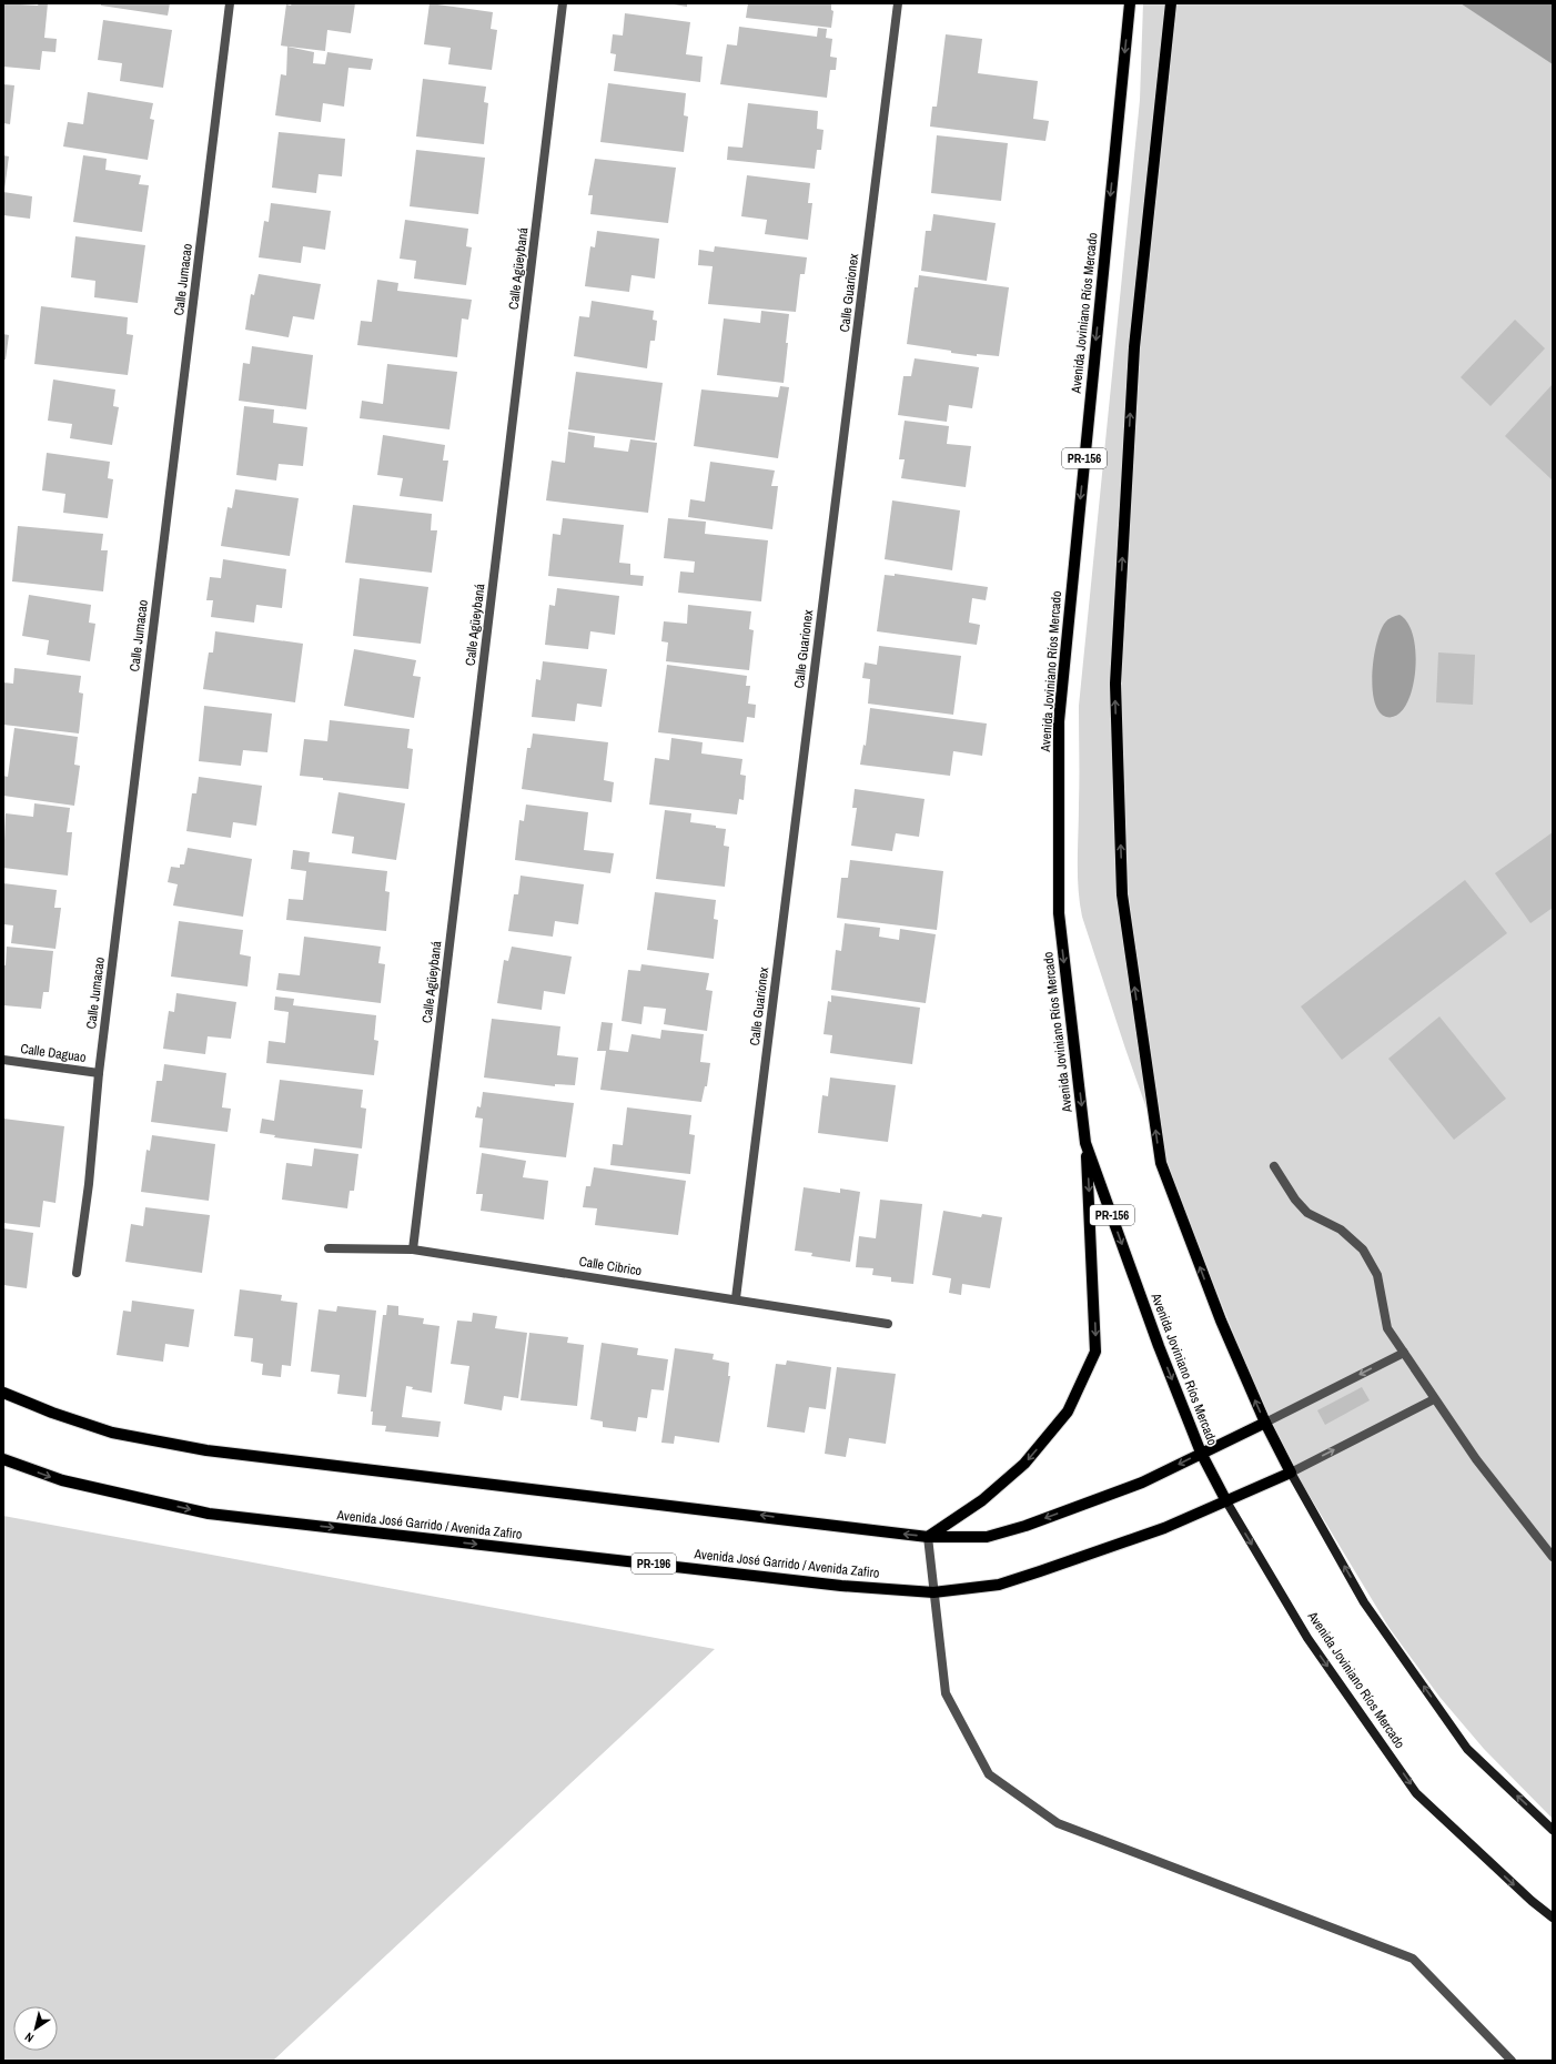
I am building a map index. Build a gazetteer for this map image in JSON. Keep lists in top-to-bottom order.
{
  "streets": {
    "main road": [
      "Avenida Joviniano Ríos Mercado",
      "PR-156",
      "Avenida José Garrido / Avenida Zafiro",
      "PR-196"
    ],
    "street": [
      "Calle Agüeybaná",
      "Calle Jumacao",
      "Calle Guarionex",
      "Calle Daguao",
      "Calle Cibrico"
    ]
  },
  "crossings": [
    ["Calle Agüeybaná", "Calle Cibrico"],
    ["Calle Jumacao", "Calle Daguao"],
    ["Calle Guarionex", "Calle Cibrico"],
    ["Avenida Joviniano Ríos Mercado", "Avenida José Garrido / Avenida Zafiro"]
  ],
  "north": "bottom left"
}
